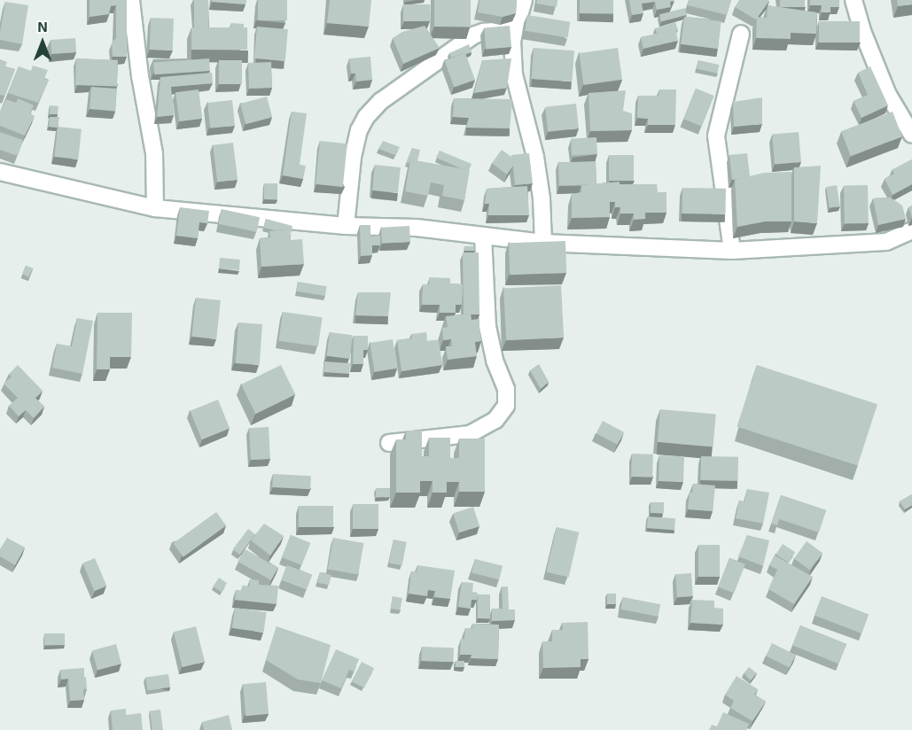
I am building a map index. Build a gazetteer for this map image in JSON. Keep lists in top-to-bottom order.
{
  "north": "top"
}
